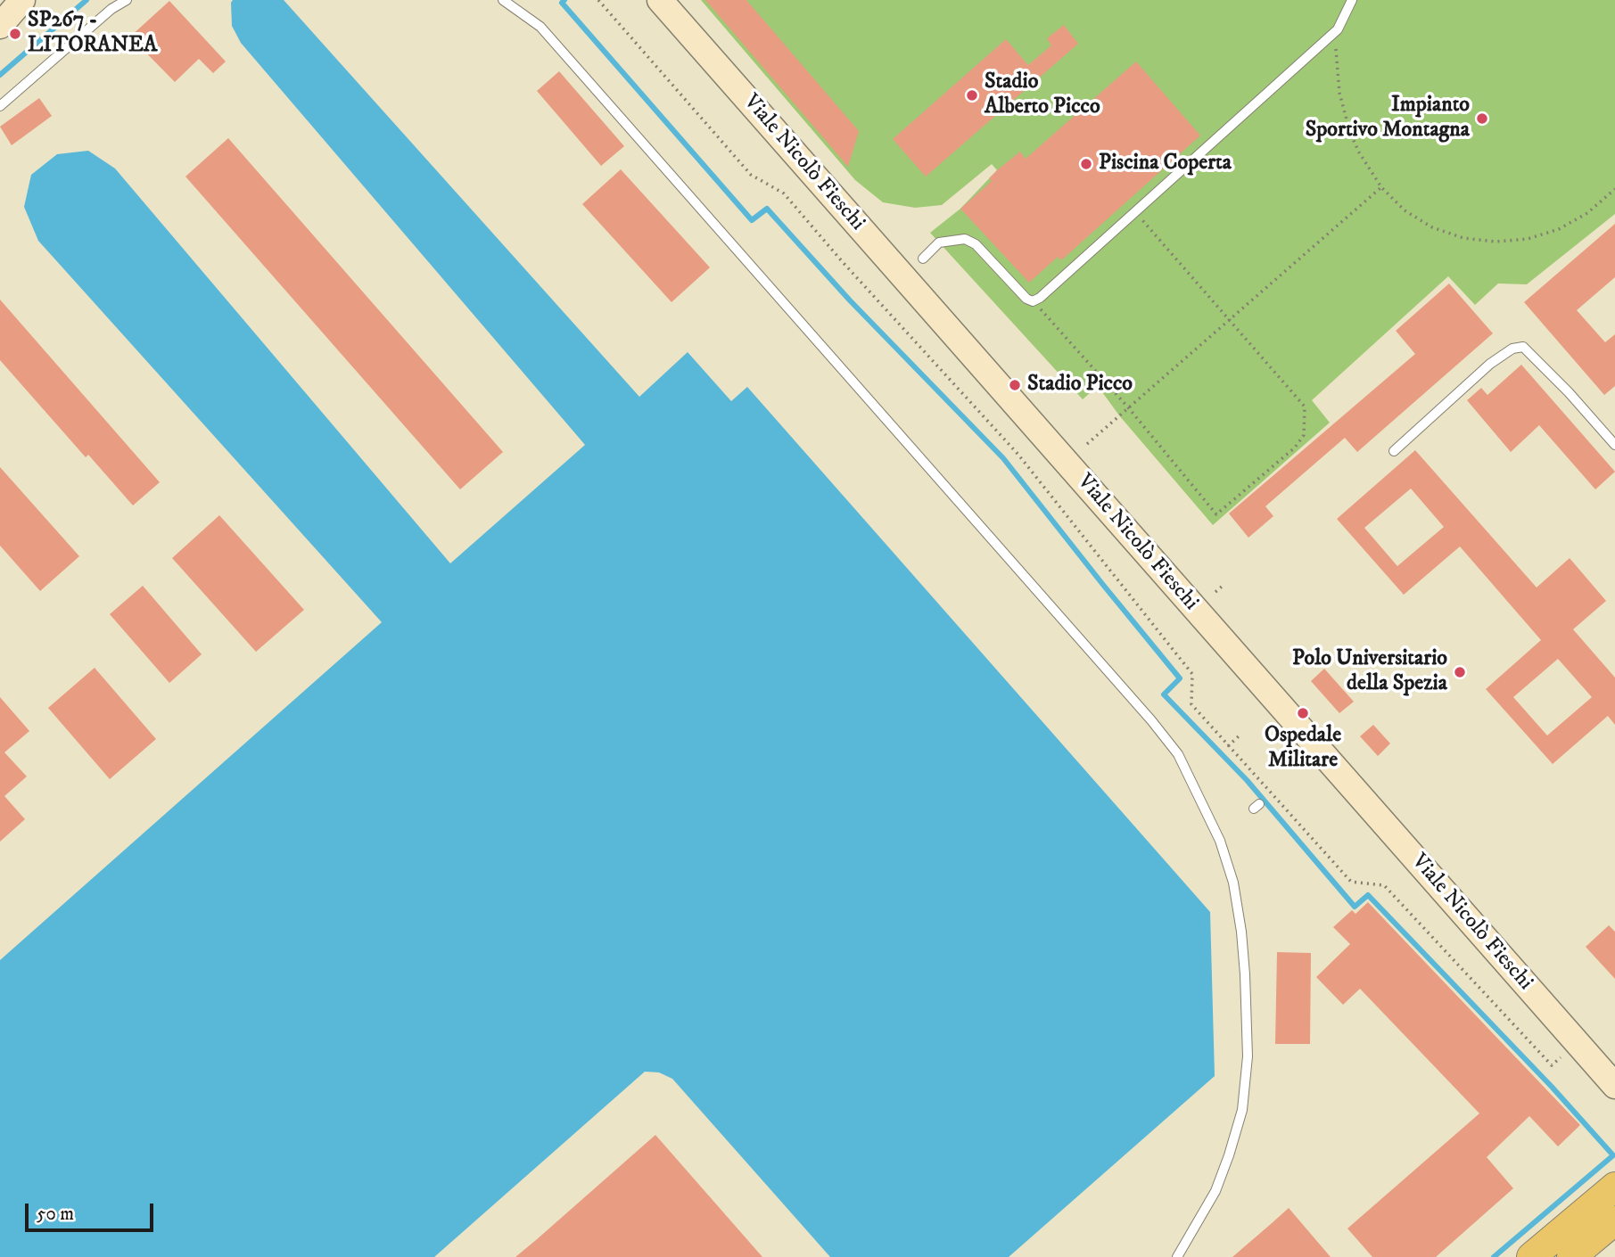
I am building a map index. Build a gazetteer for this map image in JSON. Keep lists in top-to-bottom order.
{
  "streets": {
    "main road": ["Viale Nicolò Fieschi"]
  },
  "places": [
    "SP267 - LITORANEA",
    "Stadio Alberto Picco",
    "Impianto Sportivo Montagna",
    "Piscina Coperta",
    "Stadio Picco",
    "Polo Universitario della Spezia",
    "Ospedale Militare"
  ],
  "scale_bar": "50 m"
}
